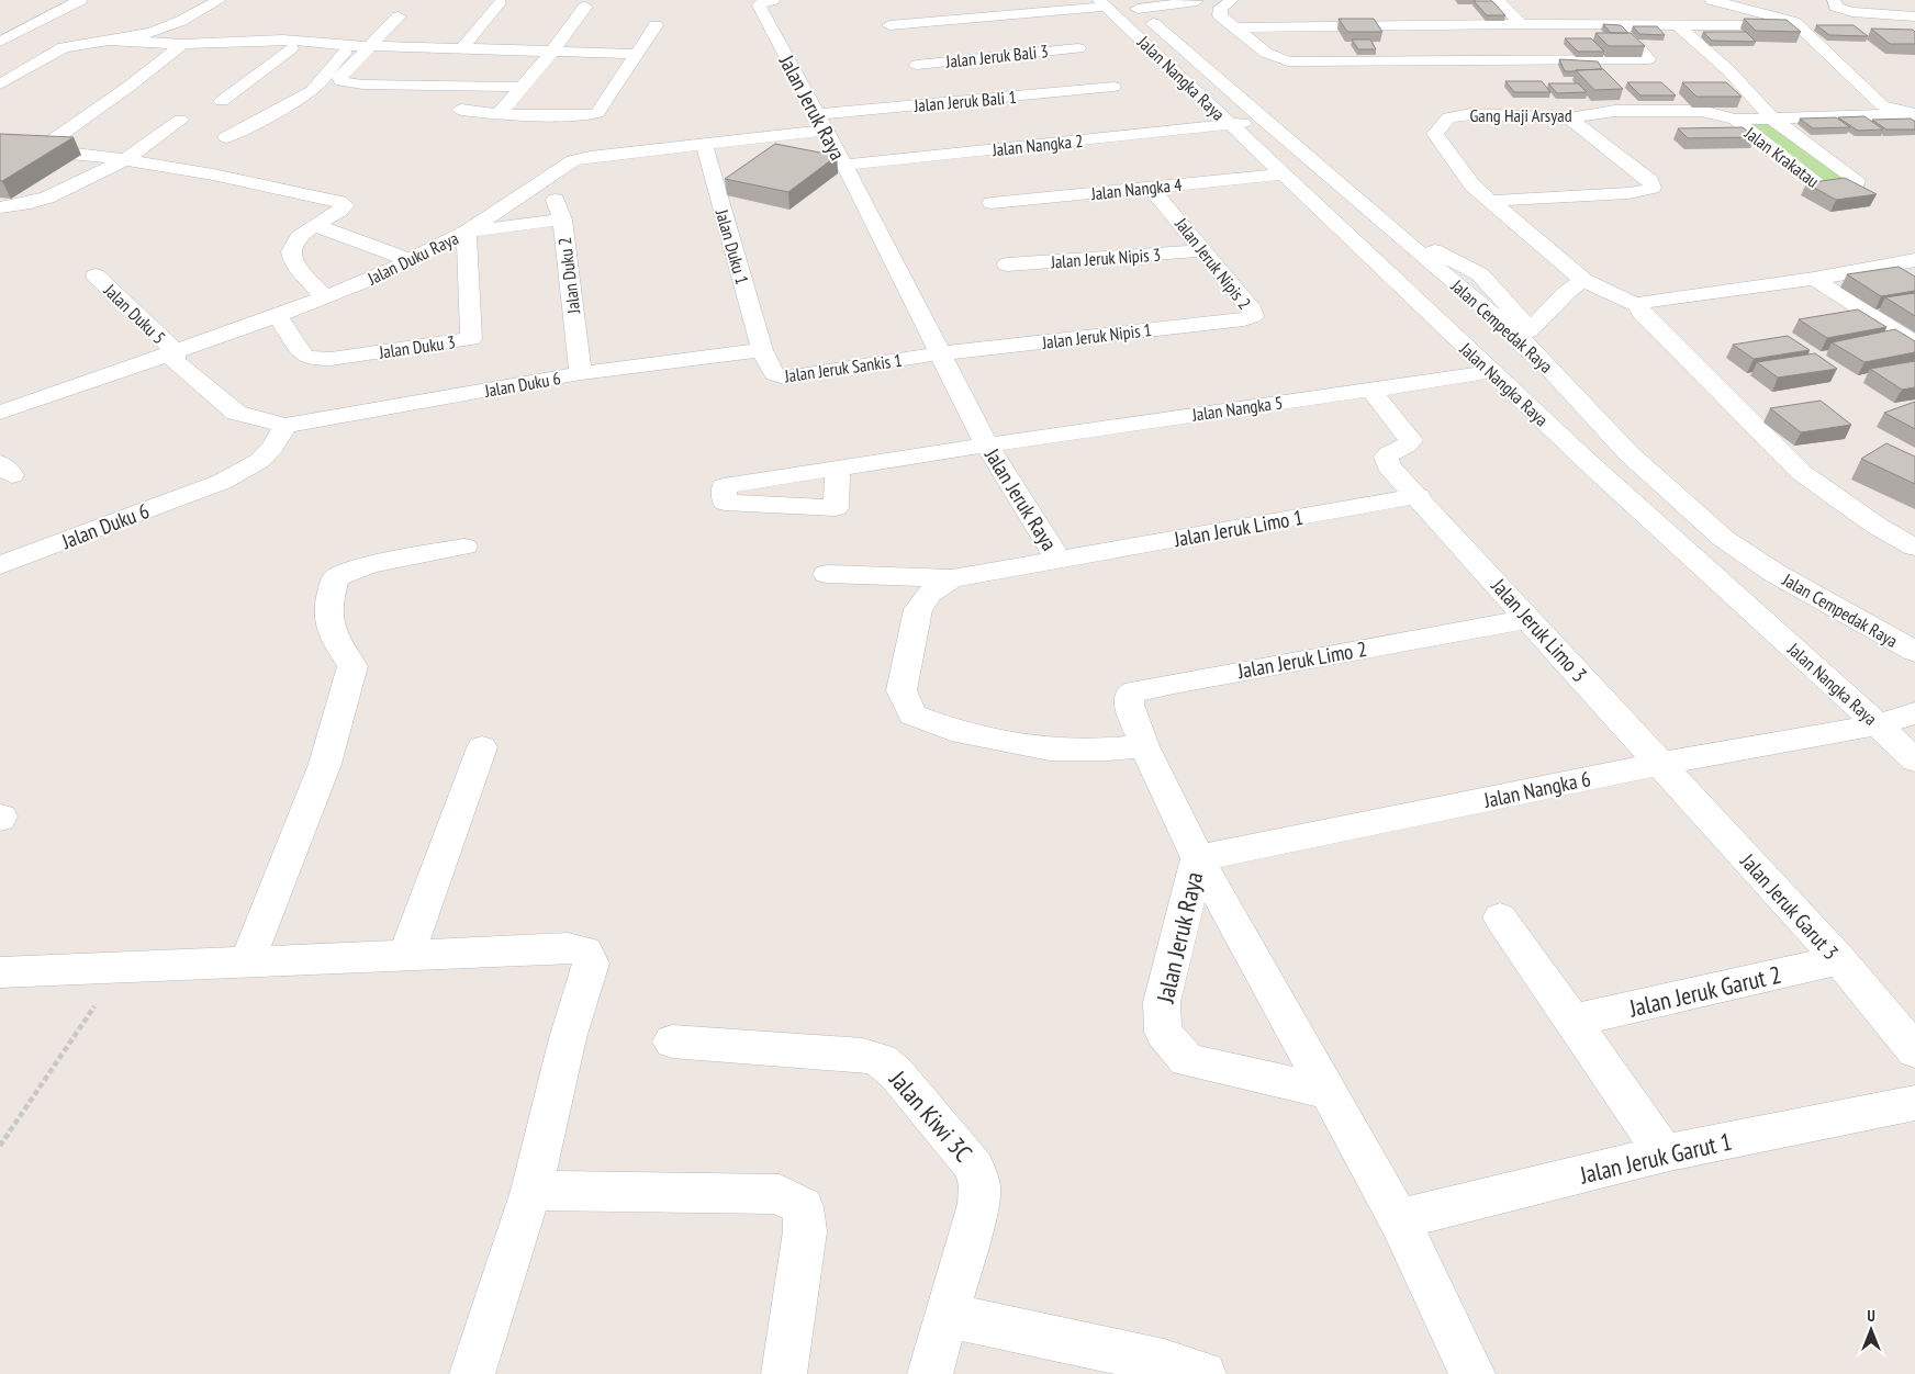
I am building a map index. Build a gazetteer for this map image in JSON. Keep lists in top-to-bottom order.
{
  "streets": {
    "street": [
      "Jalan Jeruk Bali 3",
      "Jalan Nangka Raya",
      "Jalan Jeruk Bali 1",
      "Jalan Jeruk Raya",
      "Gang Haji Arsyad",
      "Jalan Nangka 2",
      "Jalan Krakatau",
      "Jalan Nangka 4",
      "Jalan Duku 1",
      "Jalan Duku Raya",
      "Jalan Jeruk Nipis 3",
      "Jalan Jeruk Nipis 2",
      "Jalan Duku 2",
      "Jalan Duku 5",
      "Jalan Cempedak Raya",
      "Jalan Jeruk Nipis 1",
      "Jalan Duku 3",
      "Jalan Jeruk Sankis 1",
      "Jalan Duku 6",
      "Jalan Nangka 5",
      "Jalan Jeruk Limo 1",
      "Jalan Jeruk Limo 3",
      "Jalan Jeruk Limo 2",
      "Jalan Nangka 6",
      "Jalan Jeruk Garut 3",
      "Jalan Jeruk Garut 2",
      "Jalan Kiwi 3C",
      "Jalan Jeruk Garut 1"
    ]
  },
  "crossings": [
    ["Jalan Nangka Raya", "Jalan Nangka 2"],
    ["Jalan Nangka Raya", "Jalan Nangka 4"],
    ["Jalan Nangka Raya", "Jalan Nangka 5"],
    ["Jalan Nangka Raya", "Jalan Nangka 6"],
    ["Jalan Jeruk Bali 1", "Jalan Jeruk Raya"],
    ["Jalan Jeruk Bali 1", "Jalan Duku Raya"],
    ["Jalan Jeruk Raya", "Jalan Nangka 2"],
    ["Jalan Jeruk Raya", "Jalan Duku Raya"],
    ["Jalan Jeruk Raya", "Jalan Jeruk Nipis 1"],
    ["Jalan Jeruk Raya", "Jalan Jeruk Sankis 1"],
    ["Jalan Jeruk Raya", "Jalan Nangka 5"],
    ["Jalan Jeruk Raya", "Jalan Jeruk Limo 1"],
    ["Jalan Jeruk Raya", "Jalan Jeruk Limo 2"],
    ["Jalan Jeruk Raya", "Jalan Nangka 6"],
    ["Jalan Jeruk Raya", "Jalan Jeruk Garut 1"],
    ["Gang Haji Arsyad", "Jalan Krakatau"],
    ["Jalan Nangka 2", "Jalan Cempedak Raya"],
    ["Jalan Nangka 4", "Jalan Jeruk Nipis 2"],
    ["Jalan Duku 1", "Jalan Duku Raya"],
    ["Jalan Duku 1", "Jalan Jeruk Sankis 1"],
    ["Jalan Duku 1", "Jalan Duku 6"],
    ["Jalan Duku Raya", "Jalan Duku 2"],
    ["Jalan Duku Raya", "Jalan Duku 5"],
    ["Jalan Duku Raya", "Jalan Duku 3"],
    ["Jalan Duku Raya", "Jalan Duku 6"],
    ["Jalan Jeruk Nipis 3", "Jalan Jeruk Nipis 2"],
    ["Jalan Jeruk Nipis 2", "Jalan Jeruk Nipis 1"],
    ["Jalan Duku 2", "Jalan Duku 6"],
    ["Jalan Duku 5", "Jalan Duku 6"],
    ["Jalan Jeruk Nipis 1", "Jalan Jeruk Sankis 1"],
    ["Jalan Jeruk Sankis 1", "Jalan Duku 6"],
    ["Jalan Nangka 5", "Jalan Jeruk Limo 3"],
    ["Jalan Jeruk Limo 1", "Jalan Jeruk Limo 3"],
    ["Jalan Jeruk Limo 3", "Jalan Jeruk Limo 2"],
    ["Jalan Jeruk Limo 3", "Jalan Nangka 6"],
    ["Jalan Jeruk Limo 3", "Jalan Jeruk Garut 3"],
    ["Jalan Nangka 6", "Jalan Jeruk Garut 3"],
    ["Jalan Jeruk Garut 3", "Jalan Jeruk Garut 2"]
  ],
  "north": "top"
}
